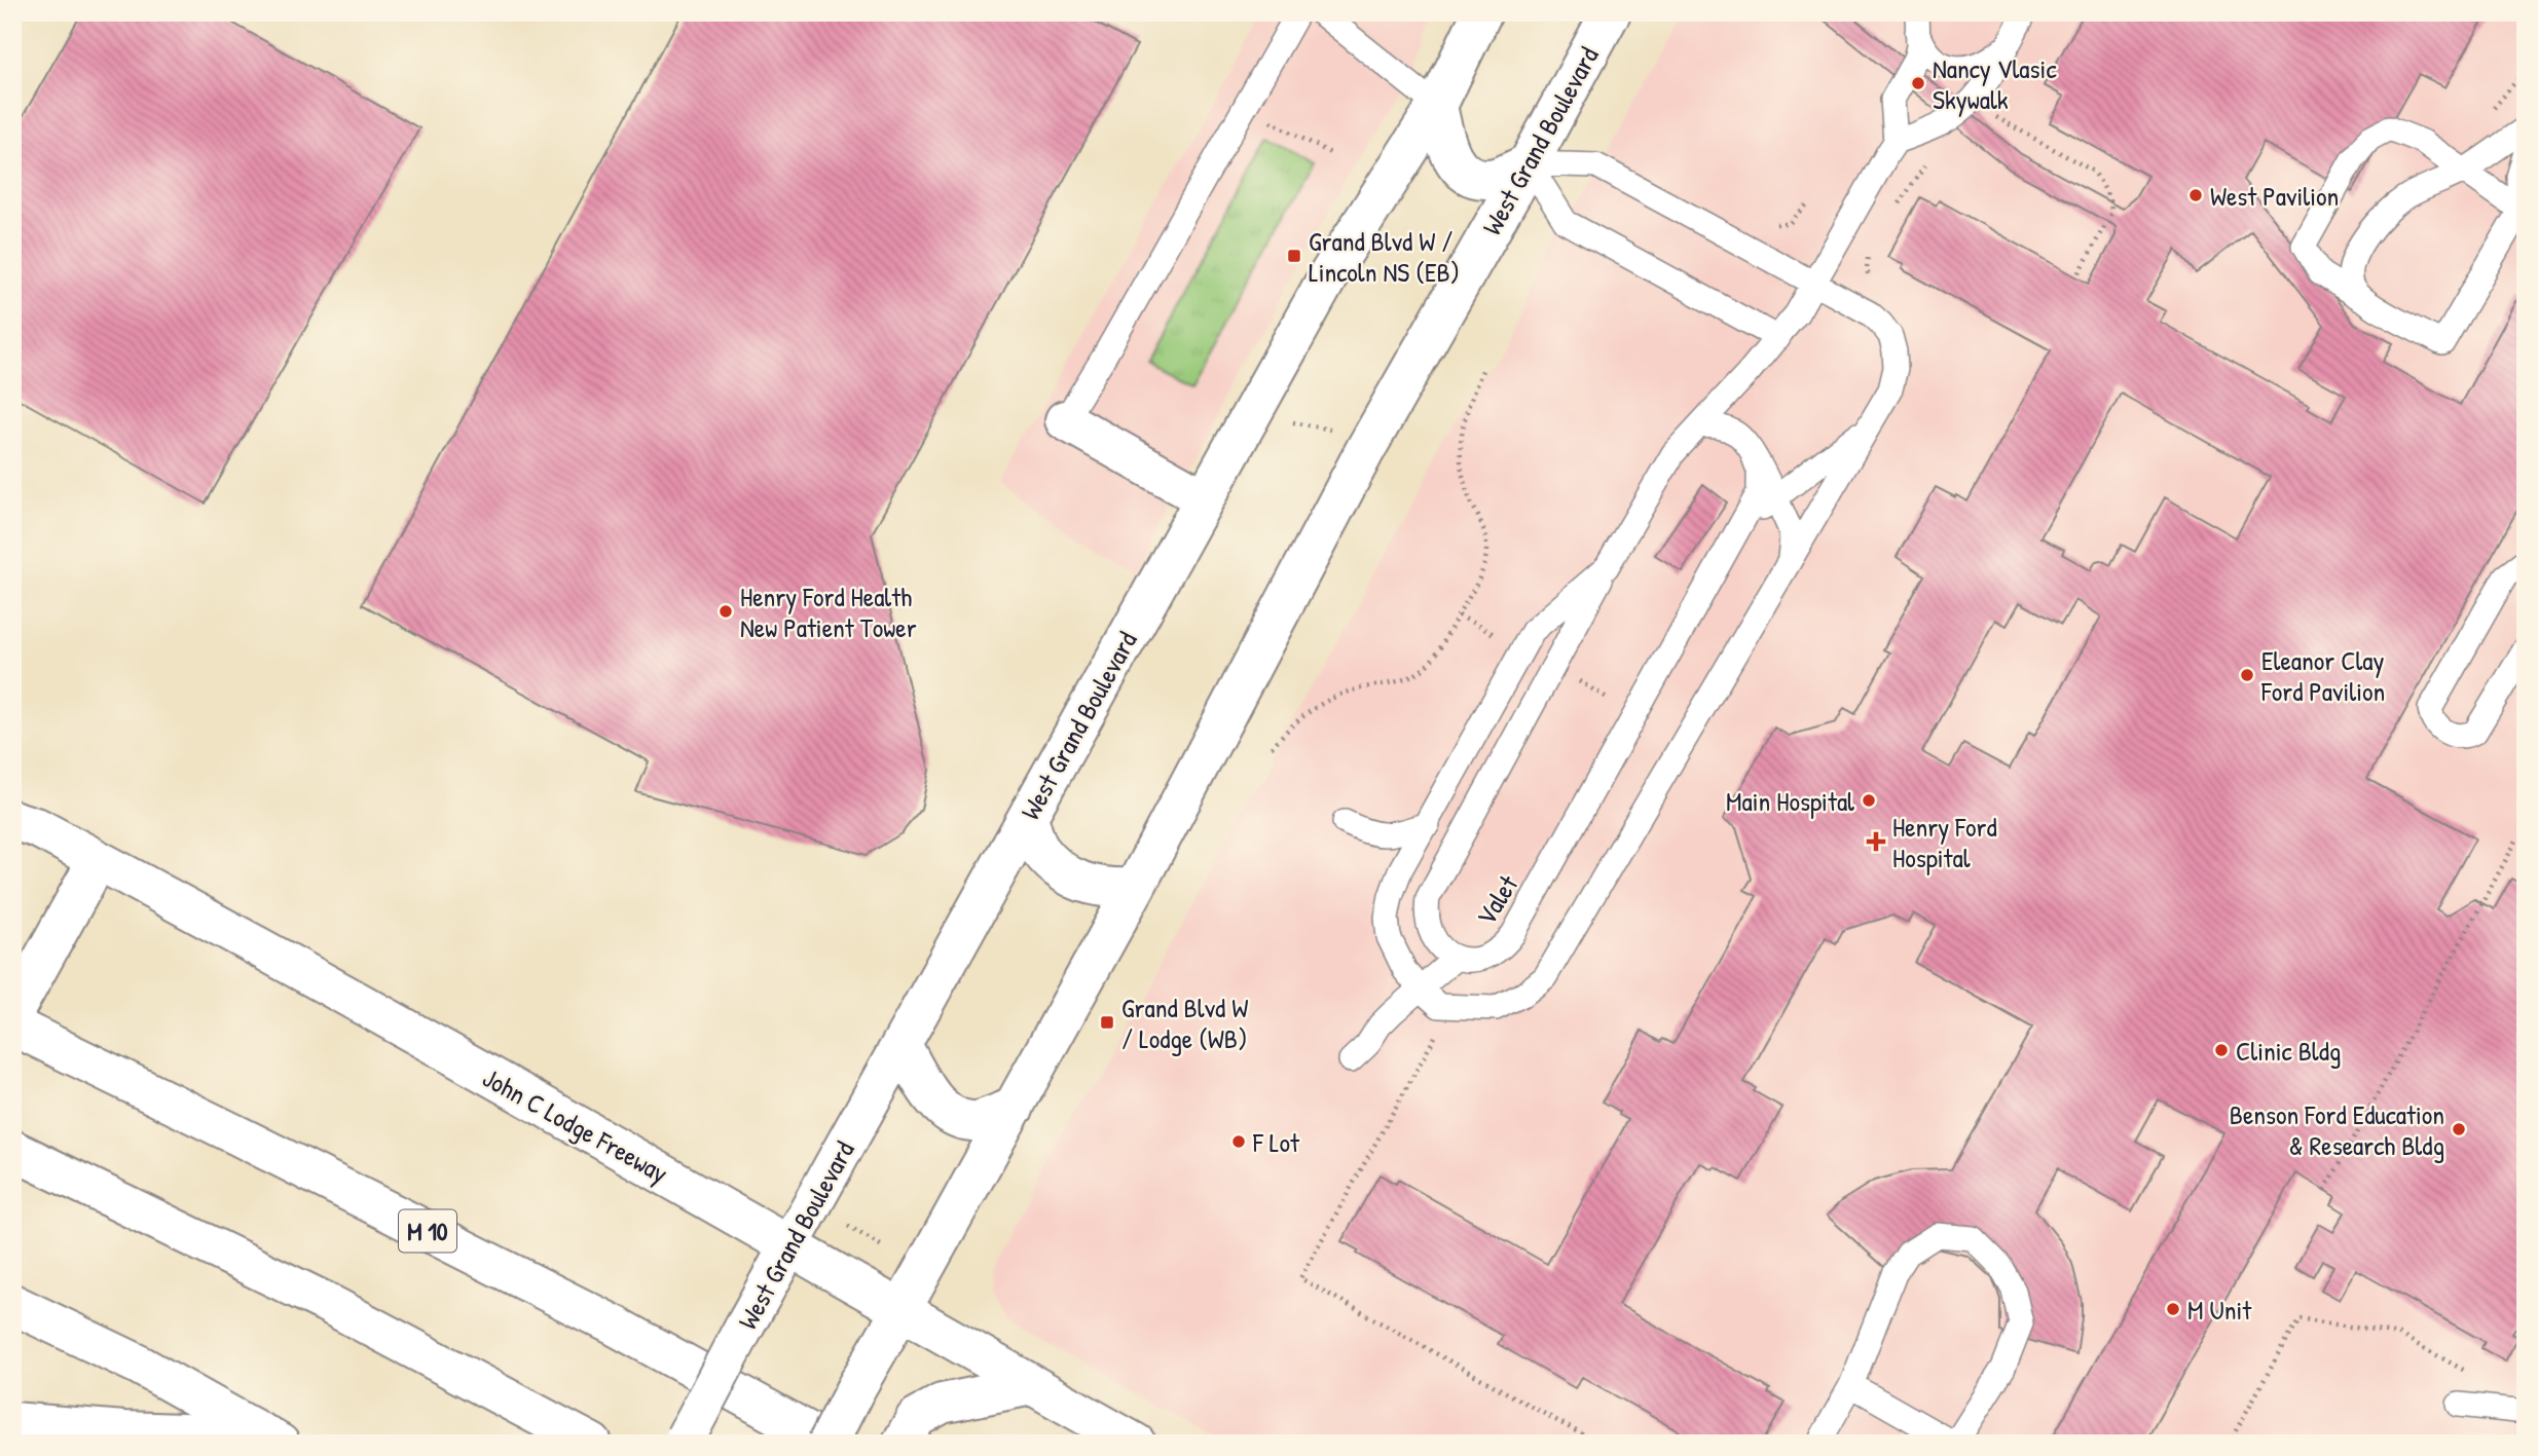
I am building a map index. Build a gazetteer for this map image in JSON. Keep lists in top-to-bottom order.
{
  "streets": {
    "main road": ["West Grand Boulevard", "John C Lodge Freeway", "M 10"],
    "lane": ["Valet"]
  },
  "crossings": [
    ["West Grand Boulevard", "John C Lodge Freeway"],
    ["West Grand Boulevard", "M 10"]
  ],
  "places": {
    "other": [
      "Nancy Vlasic Skywalk",
      "West Pavilion",
      "Henry Ford Health New Patient Tower",
      "Eleanor Clay Ford Pavilion",
      "Main Hospital",
      "Clinic Bldg",
      "Benson Ford Education & Research Bldg",
      "F Lot",
      "M Unit"
    ],
    "transit": ["Grand Blvd W / Lincoln NS (EB)", "Grand Blvd W / Lodge (WB)"],
    "health": ["Henry Ford Hospital"]
  }
}
